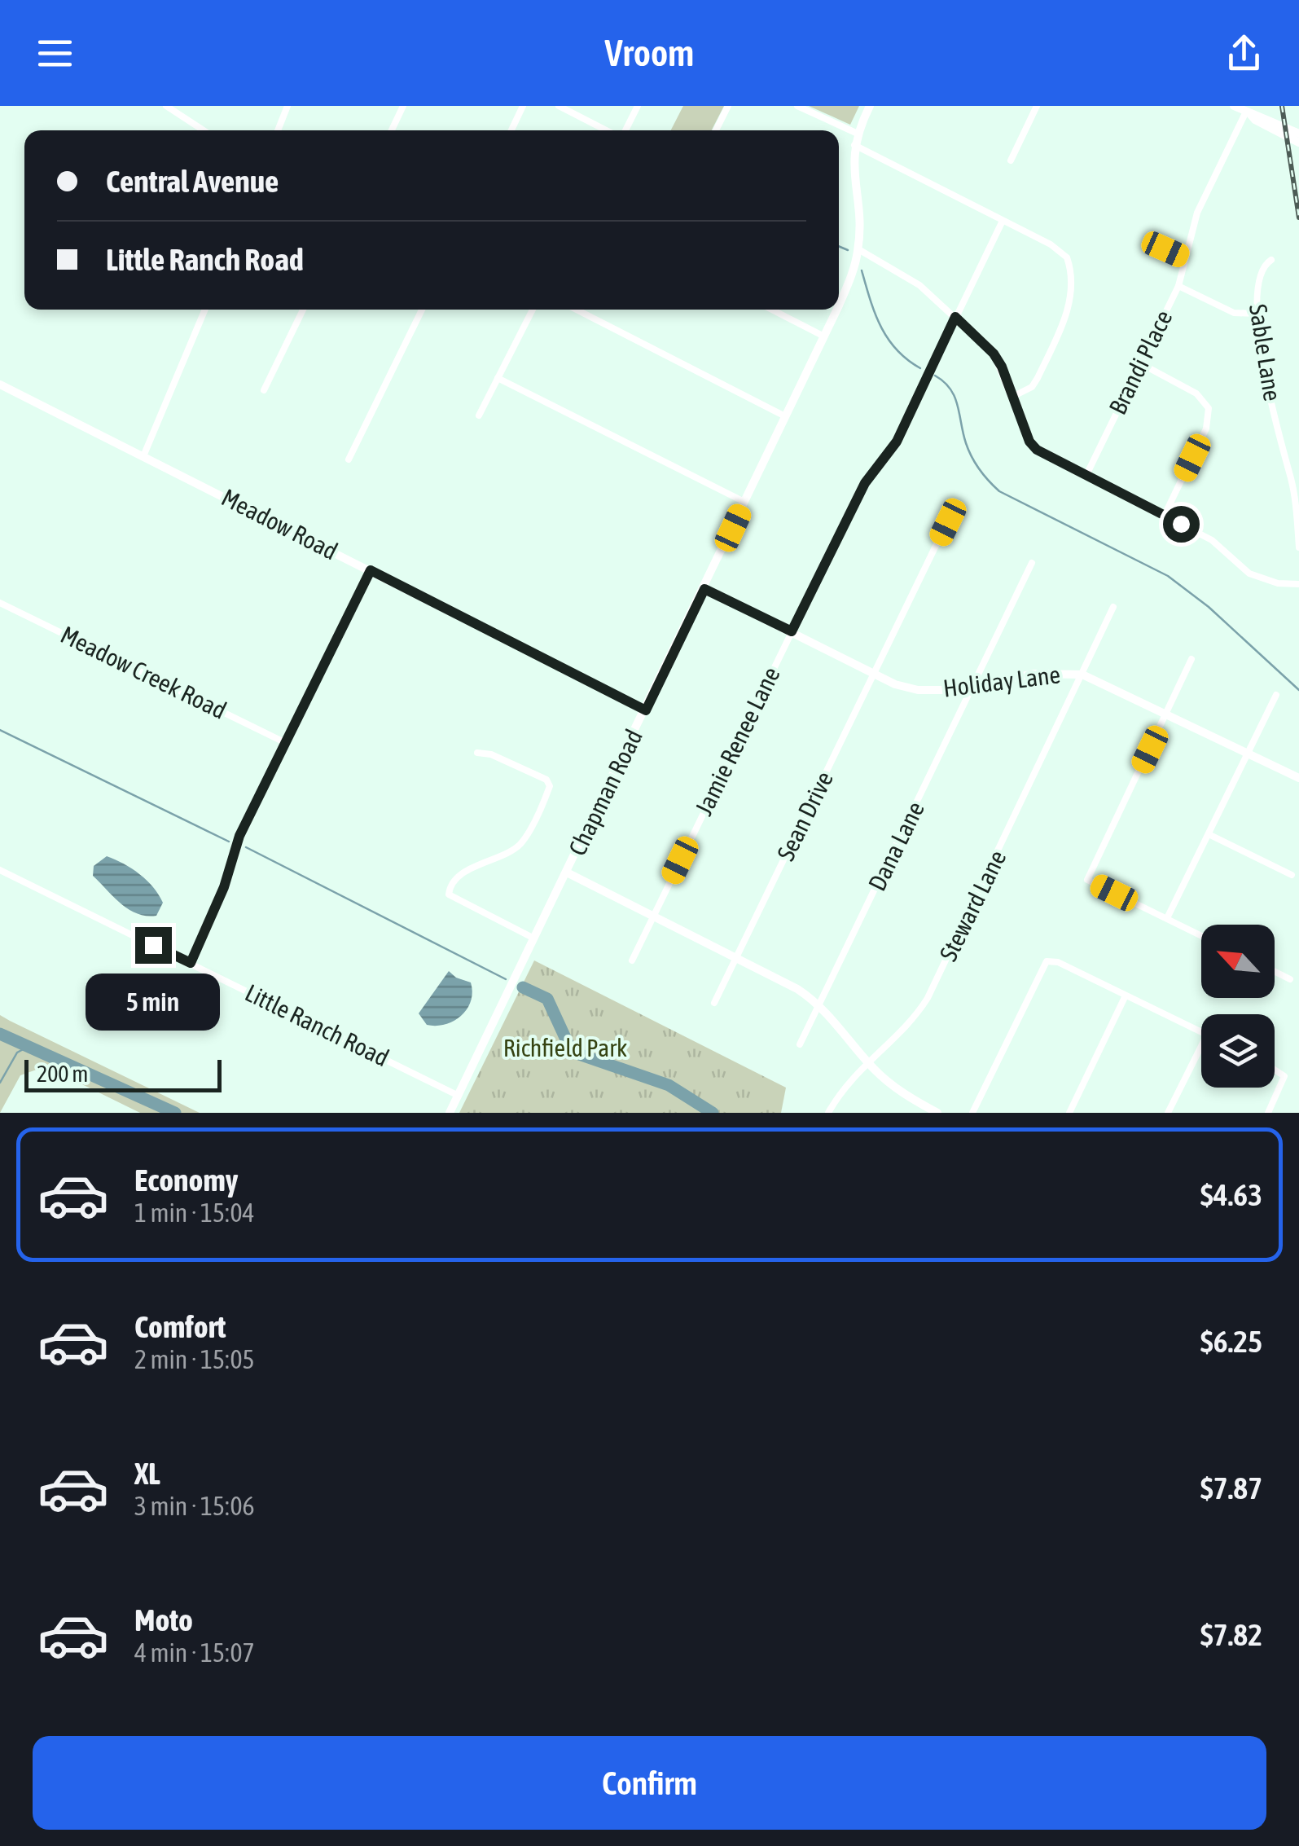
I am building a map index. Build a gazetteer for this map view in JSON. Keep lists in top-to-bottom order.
{
  "streets": {
    "street": [
      "Sable Lane",
      "Brandi Place",
      "Meadow Road",
      "Meadow Creek Road",
      "Holiday Lane",
      "Jamie Renee Lane",
      "Chapman Road",
      "Sean Drive",
      "Dana Lane",
      "Steward Lane",
      "Little Ranch Road"
    ]
  },
  "crossings": [
    ["Meadow Road", "Chapman Road"],
    ["Holiday Lane", "Jamie Renee Lane"],
    ["Holiday Lane", "Chapman Road"],
    ["Holiday Lane", "Sean Drive"],
    ["Holiday Lane", "Dana Lane"],
    ["Holiday Lane", "Steward Lane"],
    ["Chapman Road", "Little Ranch Road"]
  ],
  "parks": ["Richfield Park"],
  "scale_bar": "200 m",
  "north": "top left",
  "page": {
    "header": "Vroom",
    "banner": ["Central Avenue", "Little Ranch Road"],
    "bubble": "5 min",
    "scale": "200 m",
    "list": [
      {
        "name": "Economy",
        "note": "1 min · 15:04",
        "value": "$4.63"
      },
      {
        "name": "Comfort",
        "note": "2 min · 15:05",
        "value": "$6.25"
      },
      {
        "name": "XL",
        "note": "3 min · 15:06",
        "value": "$7.87"
      },
      {
        "name": "Moto",
        "note": "4 min · 15:07",
        "value": "$7.82"
      }
    ],
    "buttons": "Confirm"
  }
}
